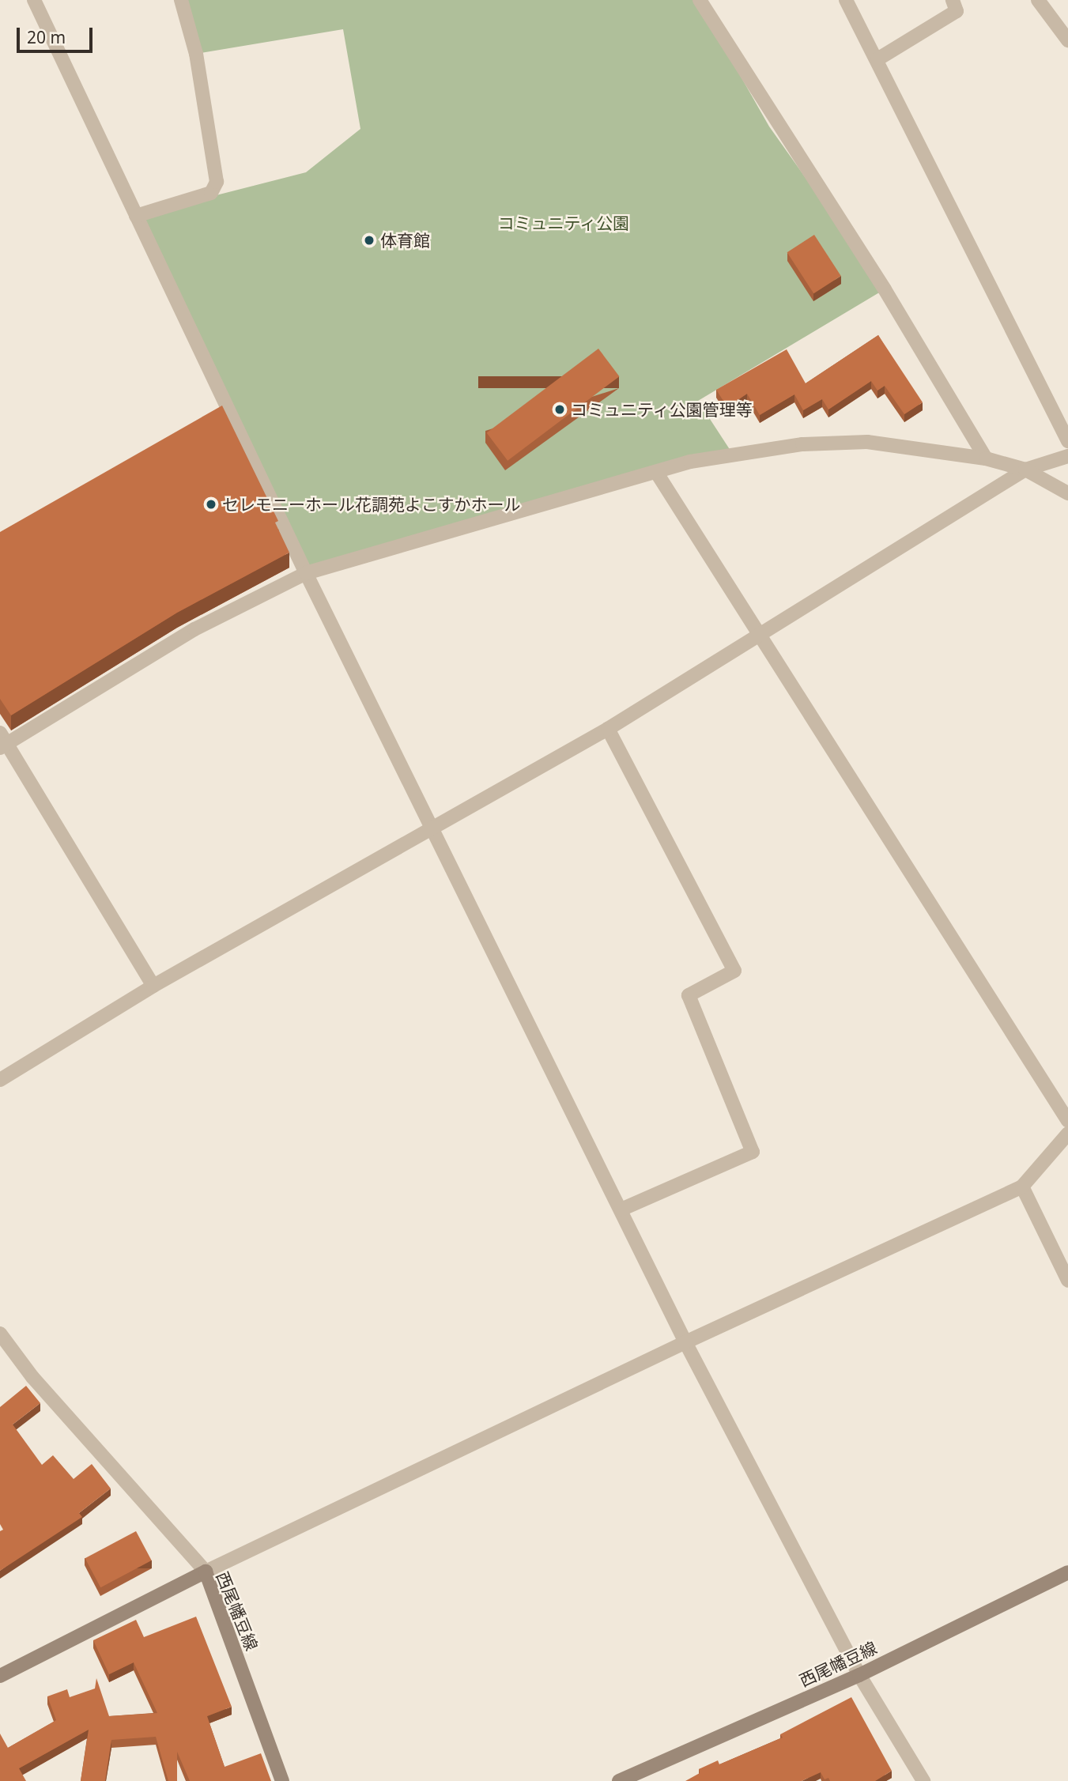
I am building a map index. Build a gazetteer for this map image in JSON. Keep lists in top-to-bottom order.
{
  "streets": {
    "main road": ["西尾幡豆線"]
  },
  "parks": ["コミュニティ公園"],
  "places": ["体育館", "コミュニティ公園管理等", "セレモニーホール花調苑よこすかホール"],
  "scale_bar": "20 m"
}
